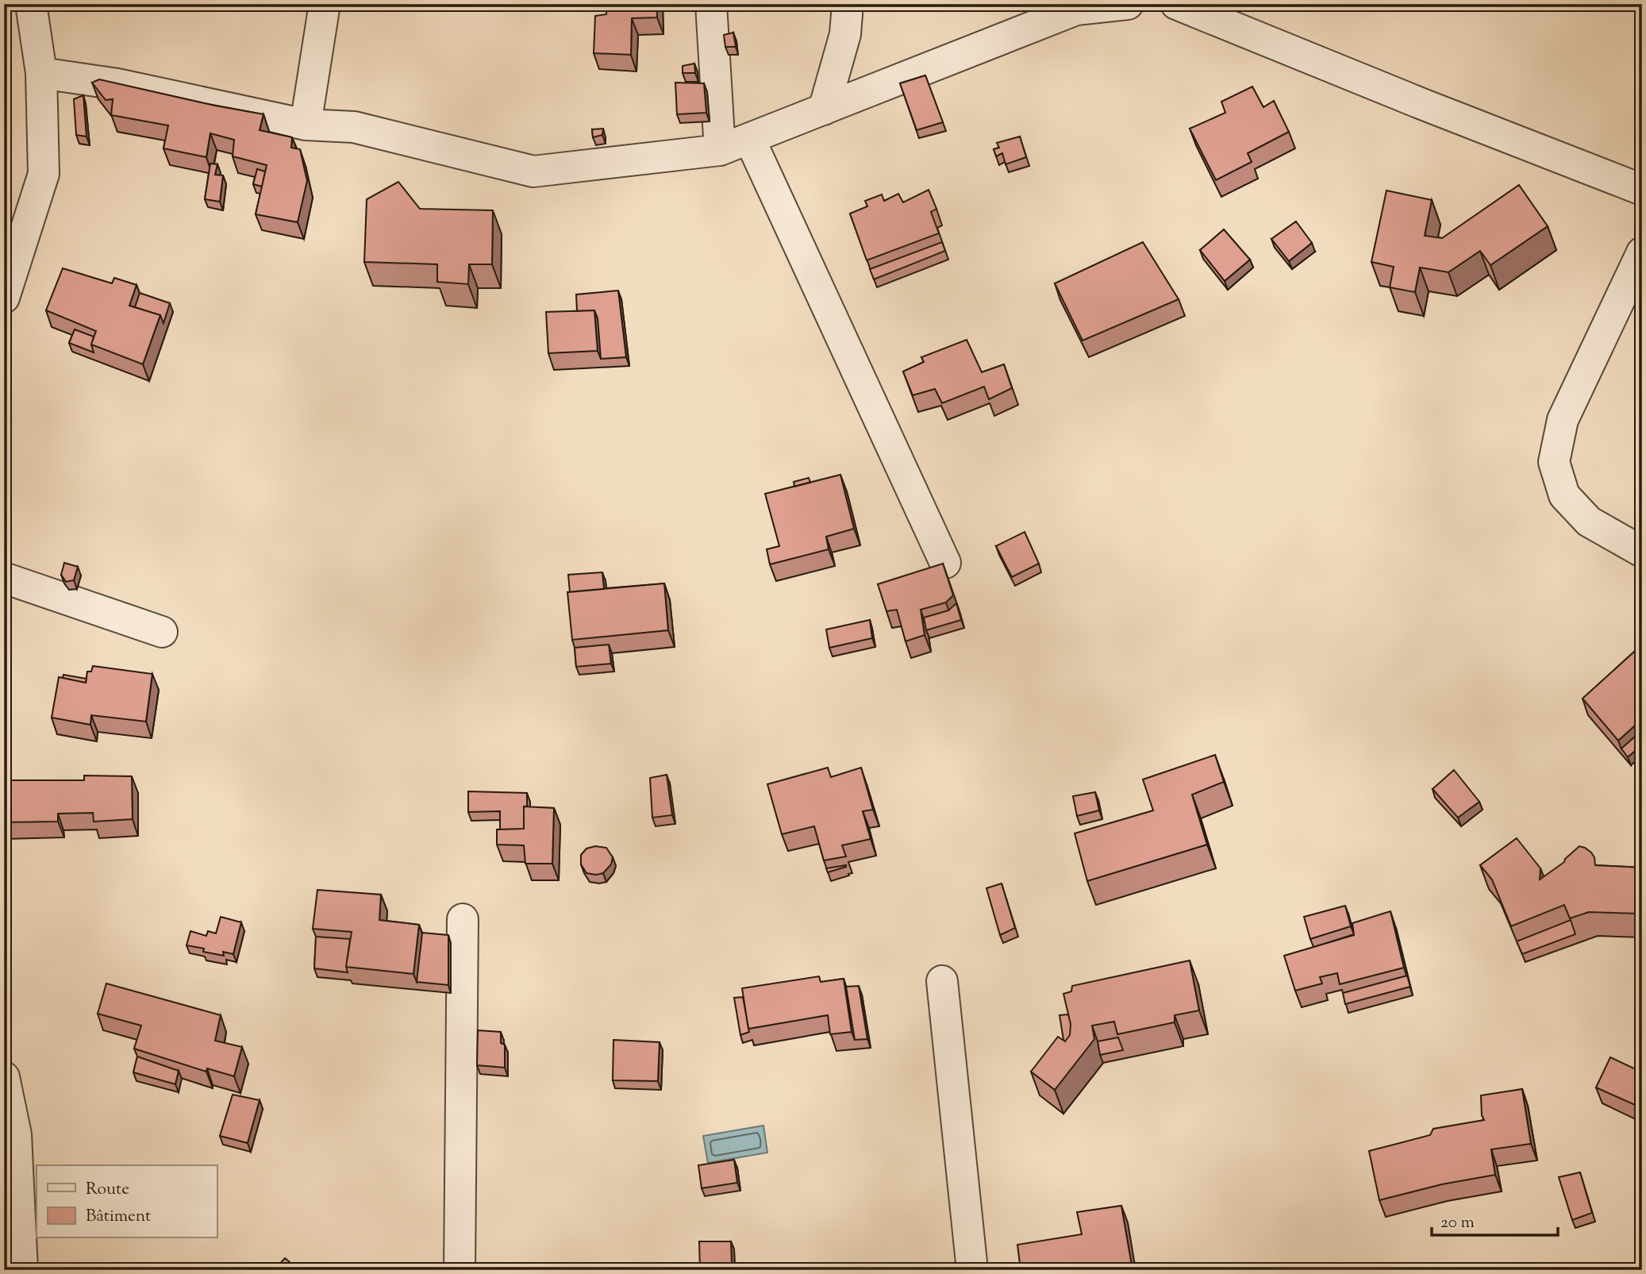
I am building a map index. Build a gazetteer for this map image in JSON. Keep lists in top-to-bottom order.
{
  "legend": ["Route", "Bâtiment"],
  "scale_bar": "20 m"
}
